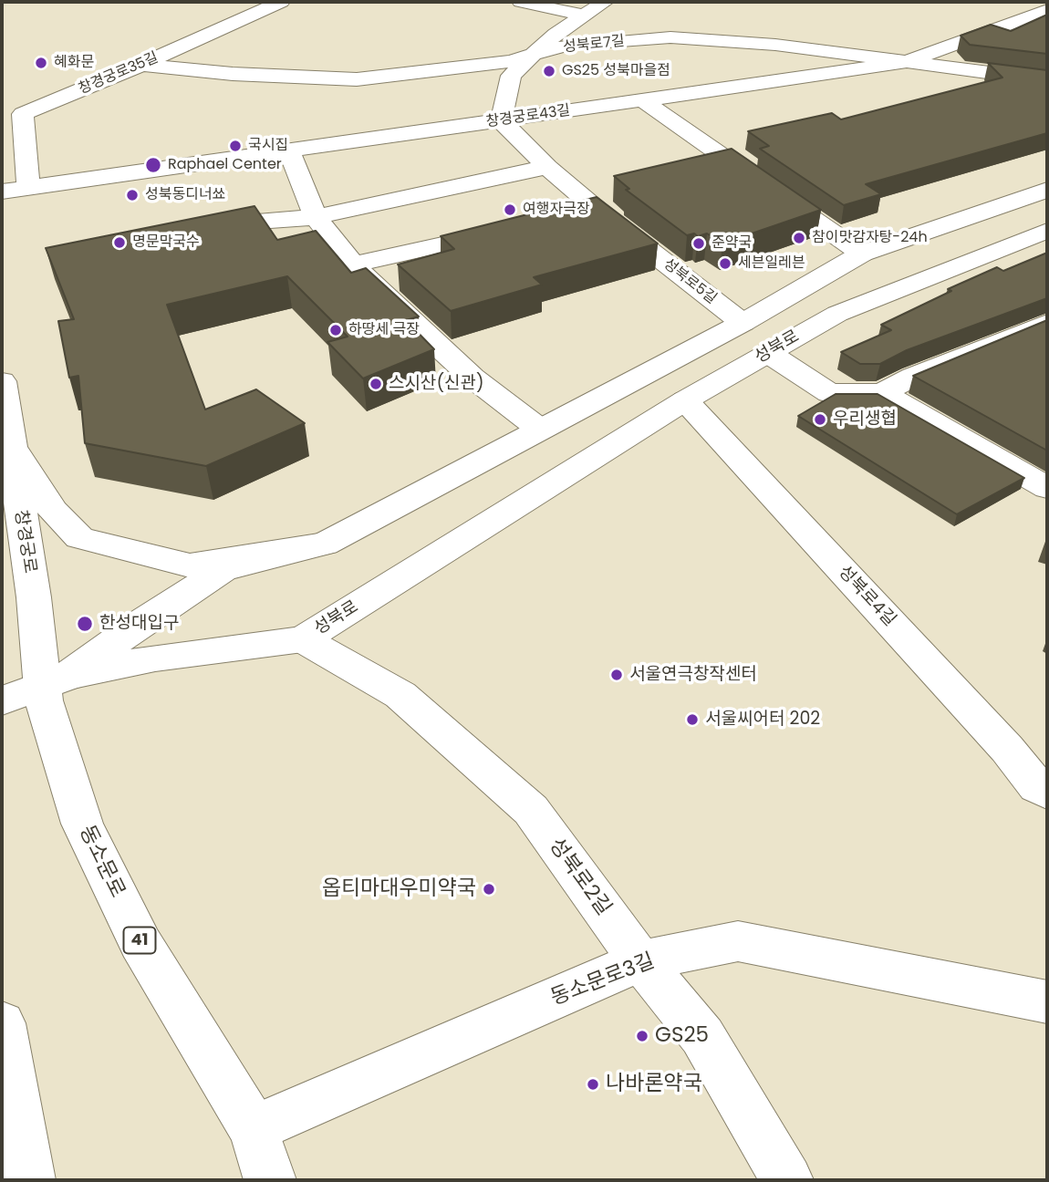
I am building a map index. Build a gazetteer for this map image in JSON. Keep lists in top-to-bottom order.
{
  "streets": {
    "street": [
      "성북로7길",
      "창경궁로35길",
      "창경궁로43길",
      "성북로5길",
      "성북로",
      "창경궁로",
      "성북로4길",
      "동소문로",
      "성북로2길",
      "41",
      "동소문로3길"
    ]
  },
  "crossings": [
    ["성북로7길", "창경궁로35길"],
    ["성북로7길", "창경궁로43길"],
    ["창경궁로35길", "창경궁로43길"],
    ["창경궁로43길", "성북로5길"],
    ["성북로5길", "성북로"],
    ["성북로", "성북로4길"],
    ["성북로", "동소문로"],
    ["성북로", "성북로2길"],
    ["창경궁로", "동소문로"],
    ["동소문로", "동소문로3길"],
    ["성북로2길", "동소문로3길"]
  ],
  "places": [
    "혜화문",
    "GS25 성북마을점",
    "국시집",
    "Raphael Center",
    "성북동디너쑈",
    "여행자극장",
    "참이맛감자탕-24h",
    "명문막국수",
    "준약국",
    "세븐일레븐",
    "하땅세 극장",
    "스시산(신관)",
    "우리생협",
    "한성대입구",
    "서울연극창작센터",
    "서울씨어터 202",
    "옵티마대우미약국",
    "GS25",
    "나바론약국"
  ]
}
